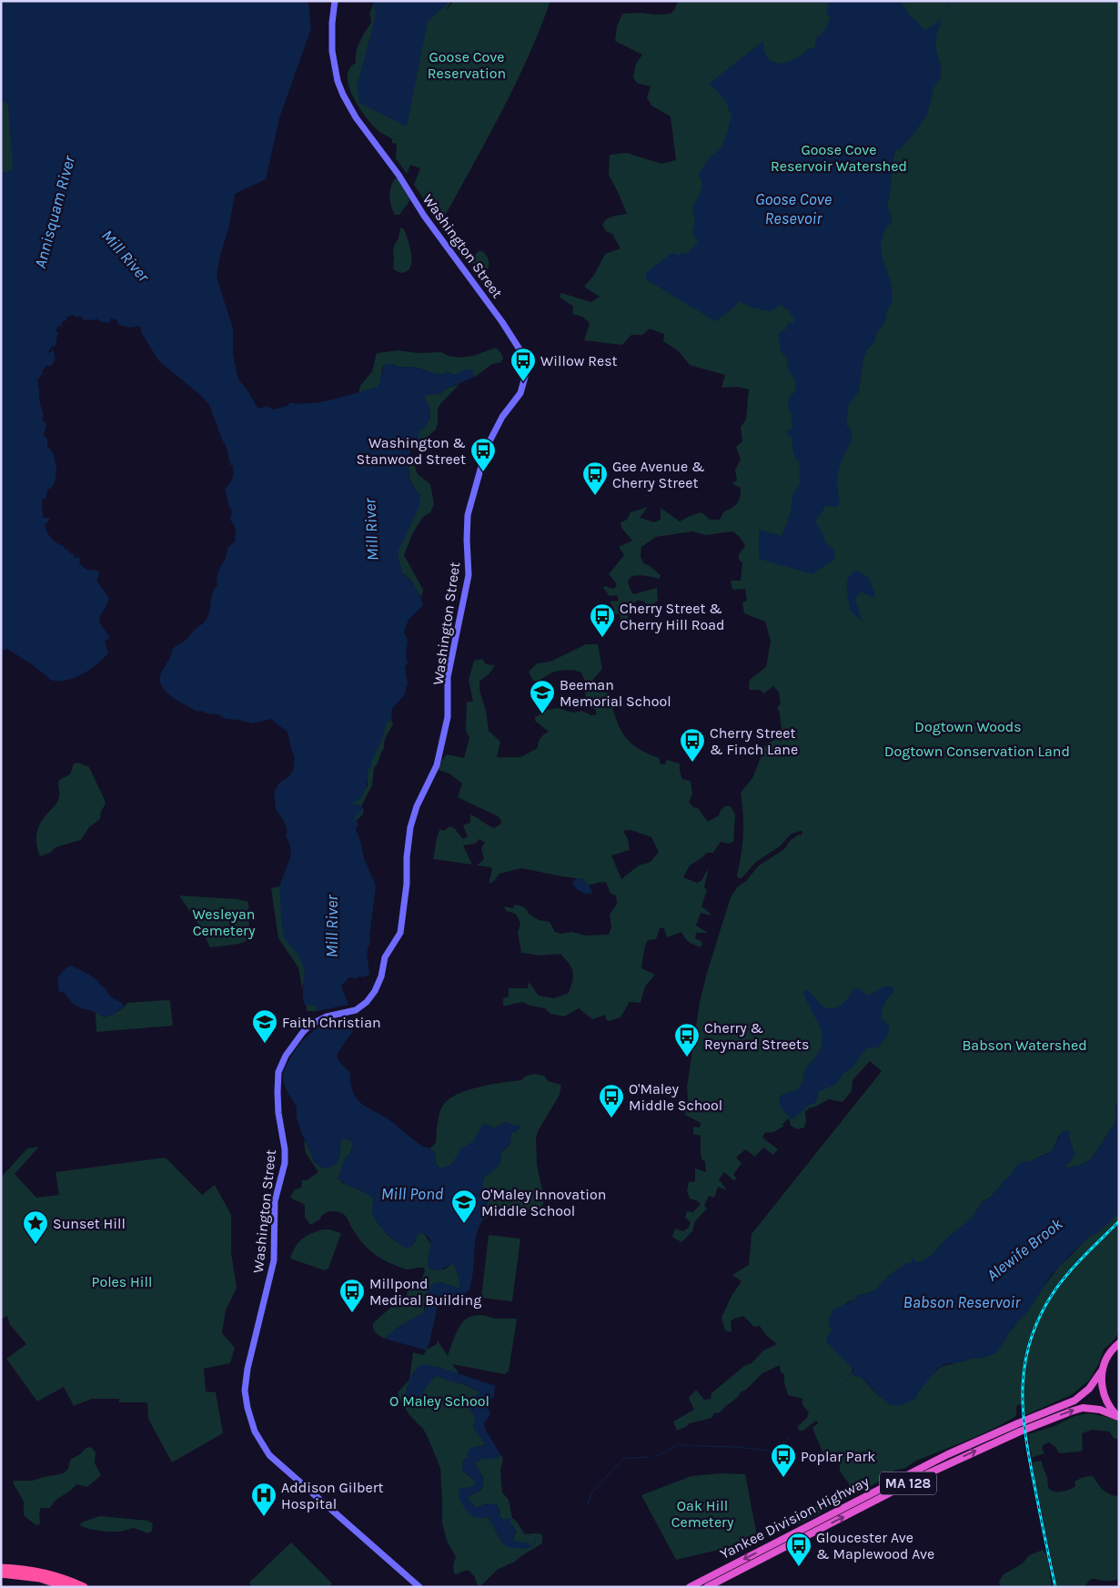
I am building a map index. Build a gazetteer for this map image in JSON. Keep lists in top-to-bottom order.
{
  "streets": {
    "highway": ["MA 128", "Yankee Division Highway"],
    "main road": ["Washington Street"]
  },
  "crossings": [
    ["MA 128", "Yankee Division Highway"]
  ],
  "water": [
    "Goose Cove Resevoir",
    "Annisquam River",
    "Mill River",
    "Mill Pond",
    "Alewife Brook",
    "Babson Reservoir"
  ],
  "parks": [
    "Goose Cove Reservation",
    "Goose Cove Reservoir Watershed",
    "Dogtown Woods",
    "Dogtown Conservation Land",
    "Wesleyan Cemetery",
    "Babson Watershed",
    "Poles Hill",
    "O Maley School",
    "Oak Hill Cemetery"
  ],
  "places": {
    "bus stop": [
      "Willow Rest",
      "Washington & Stanwood Street",
      "Gee Avenue & Cherry Street",
      "Cherry Street & Cherry Hill Road",
      "Cherry Street & Finch Lane",
      "Cherry & Reynard Streets",
      "O'Maley Middle School",
      "Millpond Medical Building",
      "Poplar Park",
      "Gloucester Ave & Maplewood Ave"
    ],
    "school or university": ["Beeman Memorial School", "Faith Christian", "O'Maley Innovation Middle School"],
    "place": ["Sunset Hill"],
    "hospital": ["Addison Gilbert Hospital"]
  }
}
